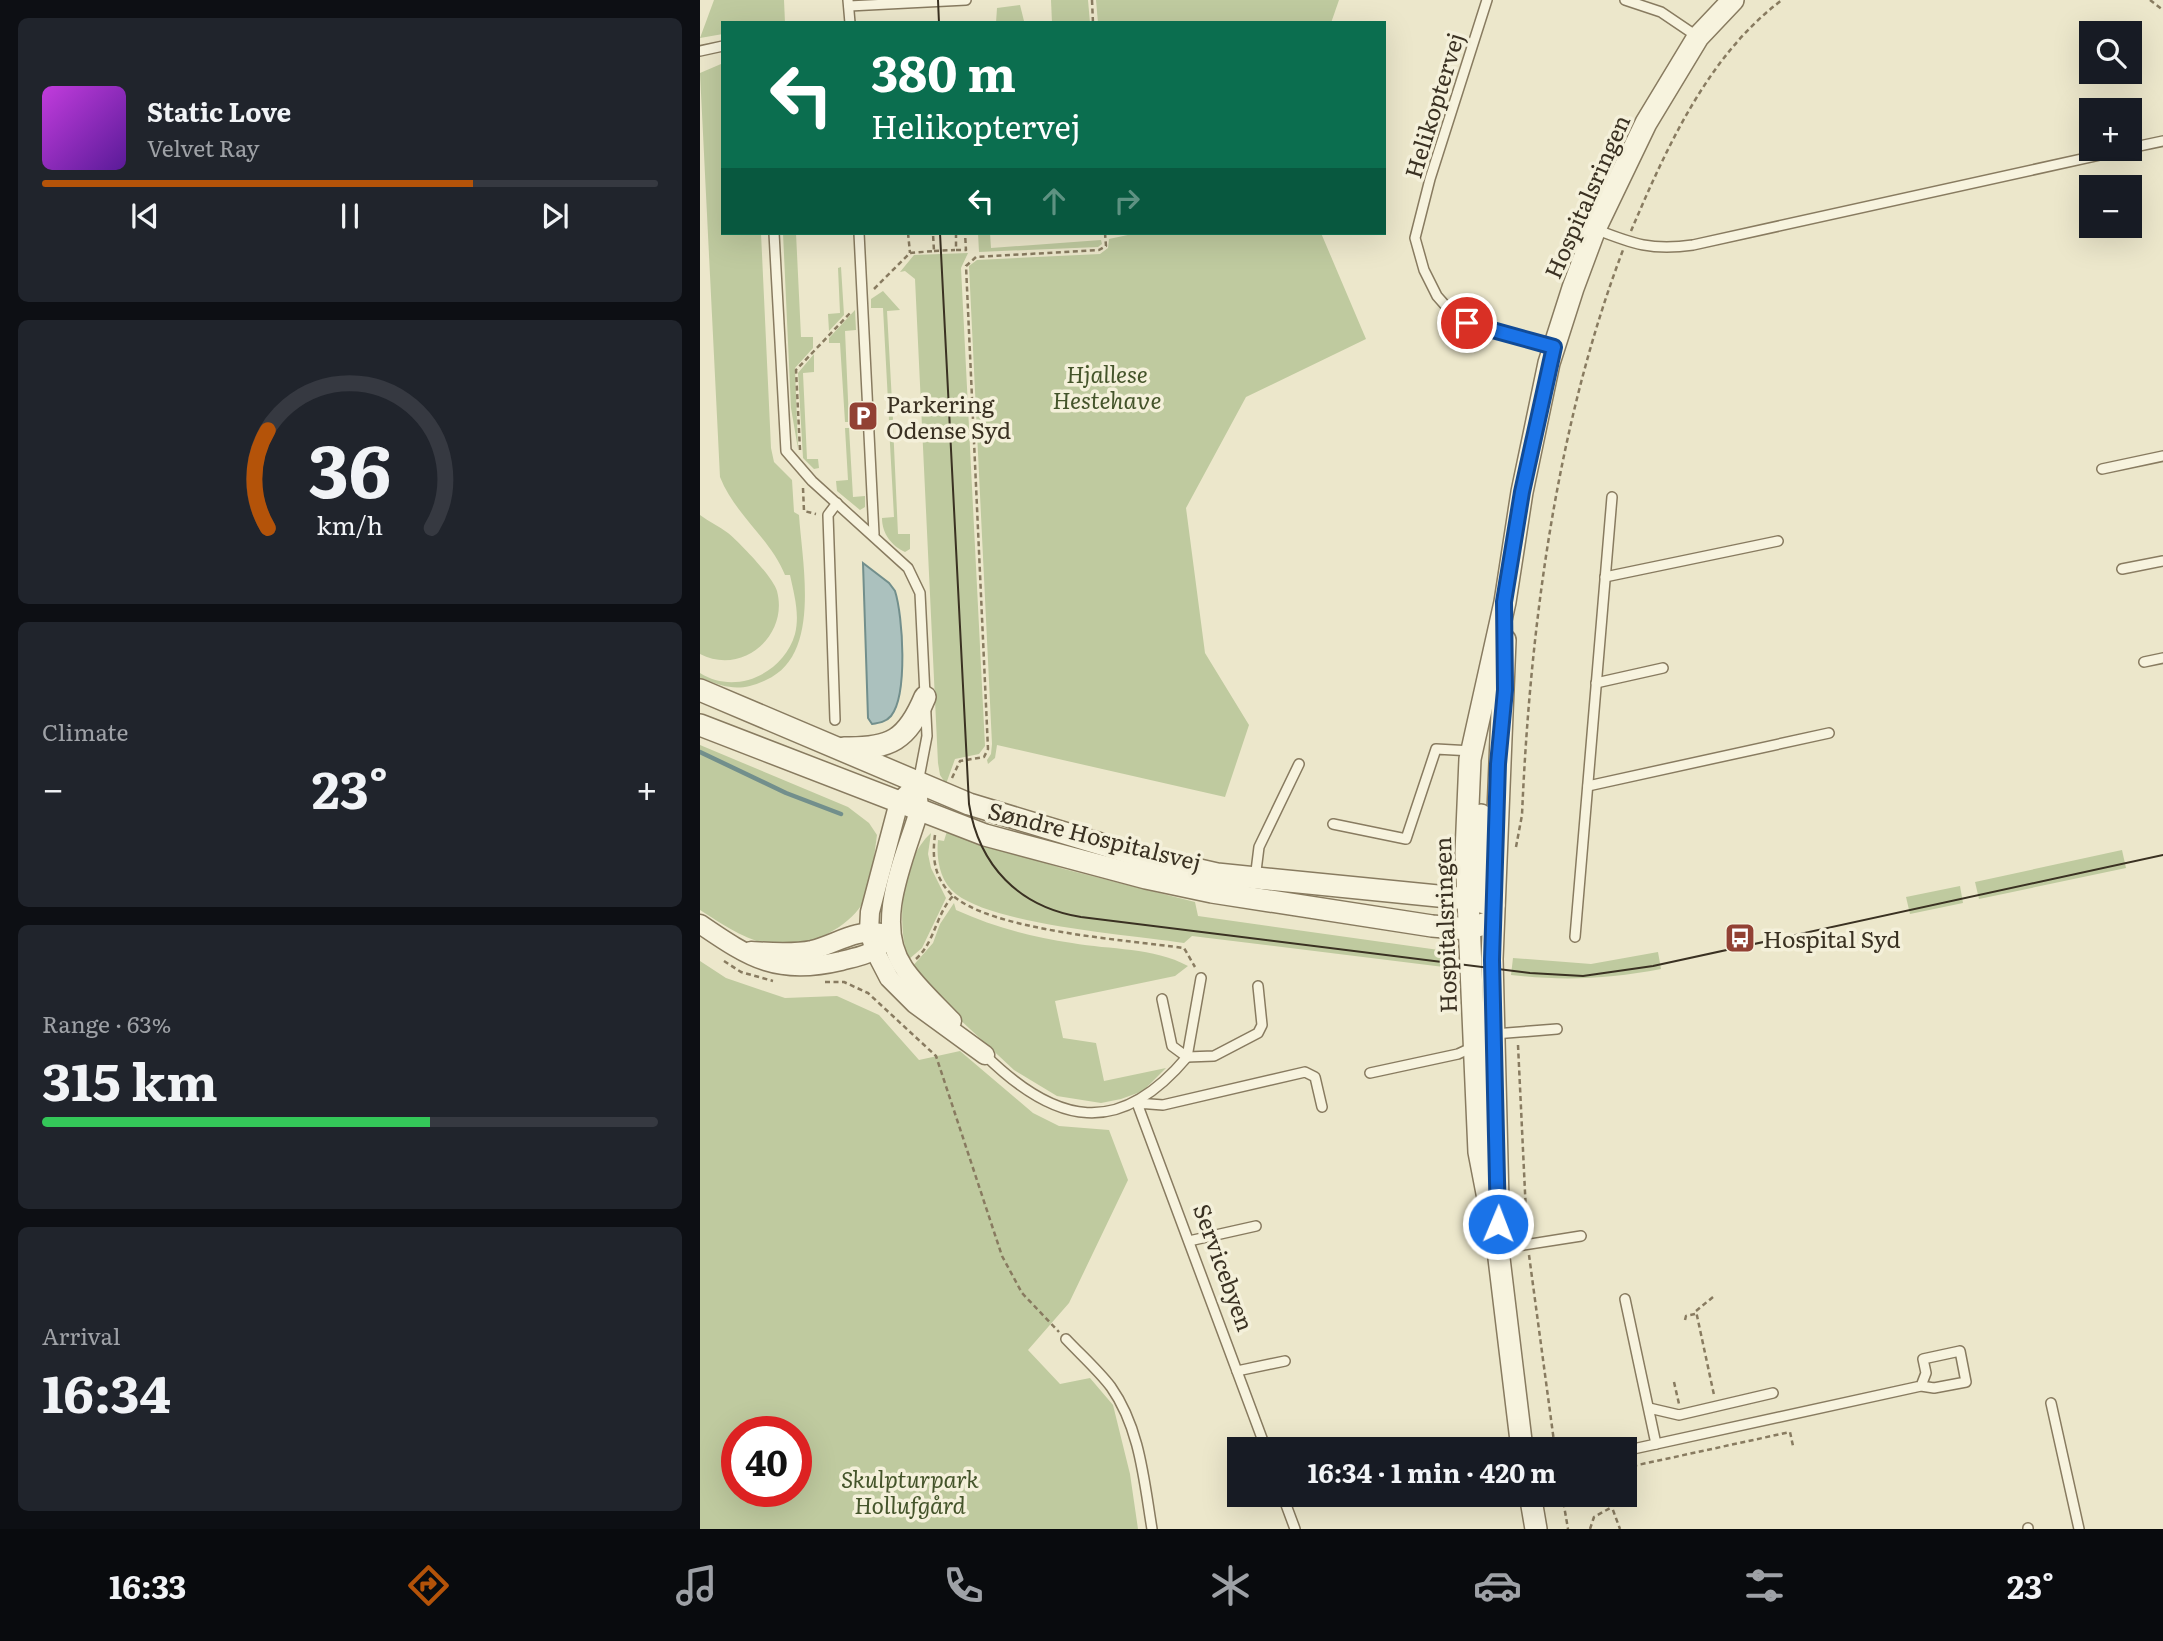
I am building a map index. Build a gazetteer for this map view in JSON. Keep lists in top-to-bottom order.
{
  "streets": {
    "street": ["Hospitalsringen", "Søndre Hospitalsvej"],
    "lane": ["Helikoptervej", "Servicebyen"]
  },
  "crossings": [
    ["Helikoptervej", "Hospitalsringen"],
    ["Hospitalsringen", "Søndre Hospitalsvej"]
  ],
  "parks": ["Hjallese Hestehave", "Skulpturpark Hollufgård"],
  "places": {
    "parking": ["Parkering Odense Syd"],
    "bus stop": ["Hospital Syd"]
  },
  "page": {
    "map_buttons": ["+", "−"],
    "turn": ["380 m", "Helikoptervej"],
    "song": ["Static Love", "Velvet Ray"],
    "tile": [
      "Climate",
      ["Range · 63%", "315 km"],
      ["Arrival", "16:34"]
    ],
    "heat": ["−", "23°", "+"],
    "limit": "40",
    "trip": "16:34 · 1 min · 420 m",
    "tabs": ["16:33", "23°"],
    "gauge": ["36", "km/h"]
  }
}
